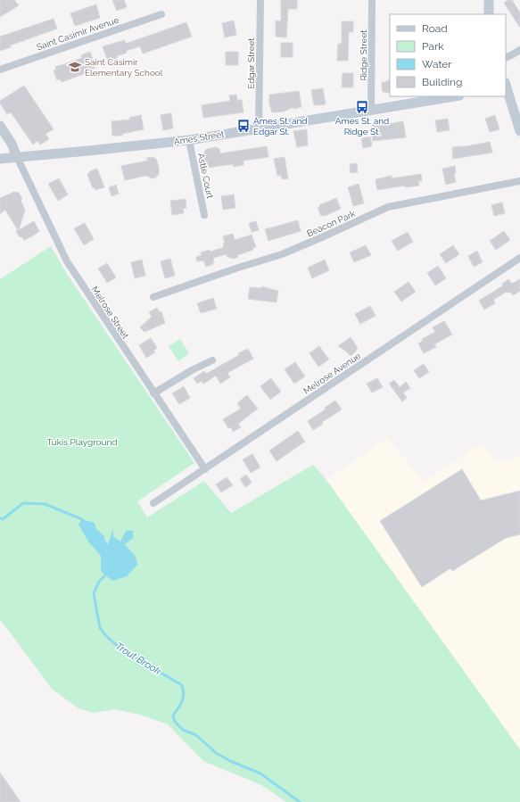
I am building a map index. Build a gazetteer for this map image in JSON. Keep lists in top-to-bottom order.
{
  "streets": {
    "street": [
      "Saint Casimir Avenue",
      "Ridge Street",
      "Edgar Street",
      "Ames Street",
      "Astle Court",
      "Beacon Park",
      "Melrose Street",
      "Melrose Avenue"
    ]
  },
  "crossings": [
    ["Ridge Street", "Ames Street"],
    ["Edgar Street", "Ames Street"],
    ["Ames Street", "Astle Court"],
    ["Ames Street", "Melrose Street"],
    ["Melrose Street", "Melrose Avenue"]
  ],
  "water": ["Trout Brook"],
  "parks": ["Tukis Playground"],
  "places": {
    "school or university": ["Saint Casimir Elementary School"],
    "bus stop": ["Ames St. and Ridge St.", "Ames St. and Edgar St."]
  },
  "legend": [
    "Road",
    "Park",
    "Water",
    "Building"
  ]
}
